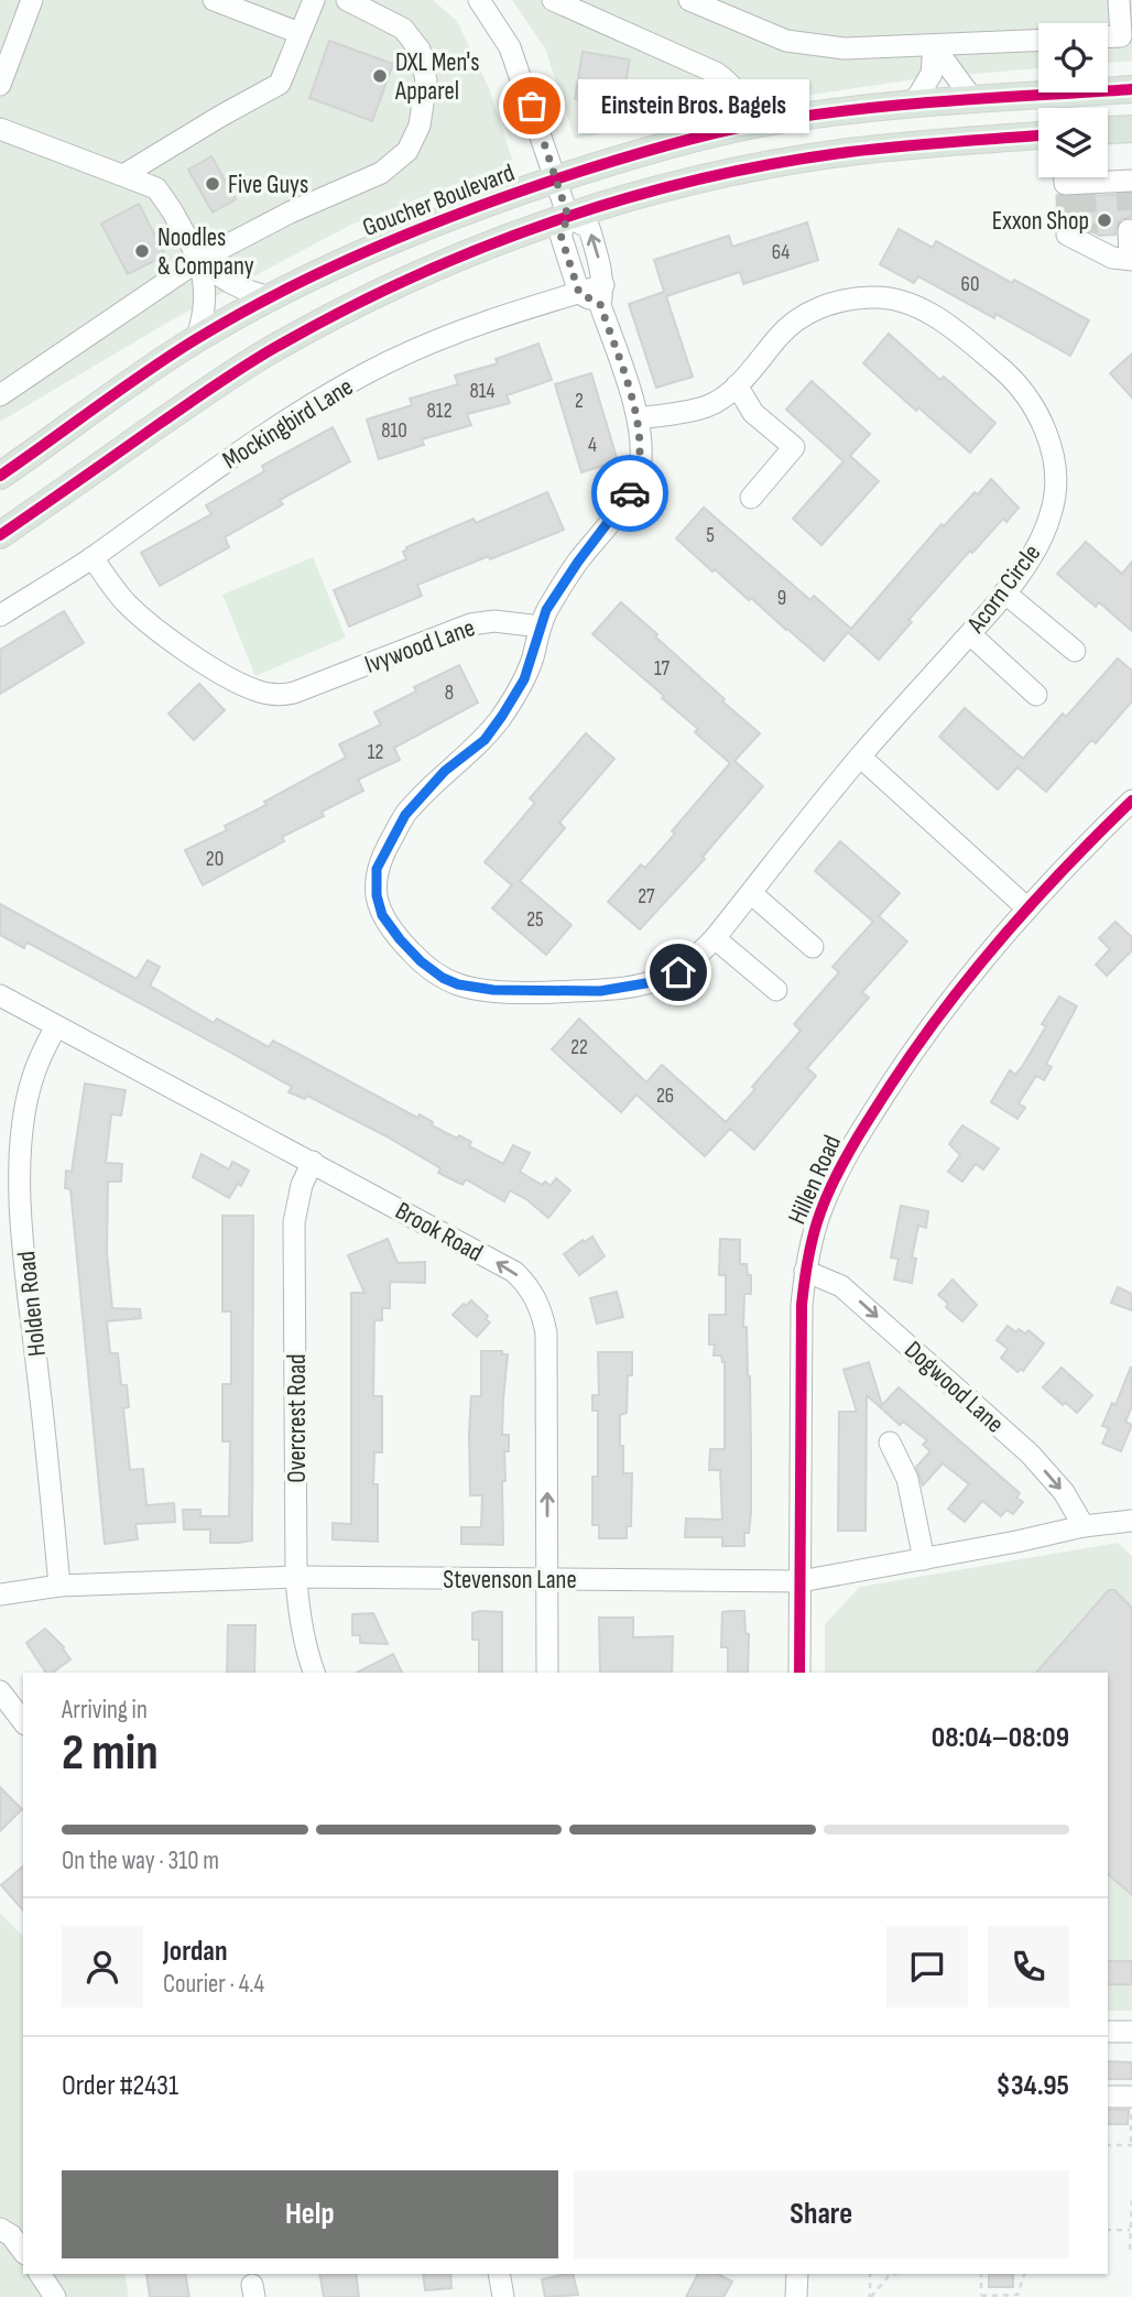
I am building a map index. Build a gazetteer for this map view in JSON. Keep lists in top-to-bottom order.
{
  "streets": {
    "main road": ["Goucher Boulevard"],
    "street": [
      "Mockingbird Lane",
      "Acorn Circle",
      "Ivywood Lane",
      "Hillen Road",
      "Brook Road",
      "Holden Road",
      "Dogwood Lane",
      "Overcrest Road",
      "Stevenson Lane"
    ]
  },
  "crossings": [
    ["Mockingbird Lane", "Ivywood Lane"],
    ["Hillen Road", "Dogwood Lane"],
    ["Hillen Road", "Stevenson Lane"],
    ["Brook Road", "Holden Road"],
    ["Brook Road", "Overcrest Road"],
    ["Brook Road", "Stevenson Lane"],
    ["Holden Road", "Stevenson Lane"],
    ["Dogwood Lane", "Stevenson Lane"],
    ["Overcrest Road", "Stevenson Lane"]
  ],
  "one_way": ["Brook Road", "Dogwood Lane"],
  "places": [
    "DXL Men's Apparel",
    "Einstein Bros. Bagels",
    "Five Guys",
    "Exxon Shop",
    "Noodles & Company"
  ],
  "house_numbers": [
    "64",
    "60",
    "814",
    "2",
    "812",
    "810",
    "4",
    "5",
    "9",
    "17",
    "8",
    "12",
    "20",
    "27",
    "25",
    "22",
    "26"
  ],
  "page": {
    "bubble": "Einstein Bros. Bagels",
    "heading": ["2 min", "Arriving in", "08:04–08:09"],
    "panel": [
      "Jordan",
      "Courier · 4.4",
      "Order #2431",
      "$34.95"
    ],
    "bar": "On the way · 310 m",
    "buttons": ["Help", "Share"]
  }
}
